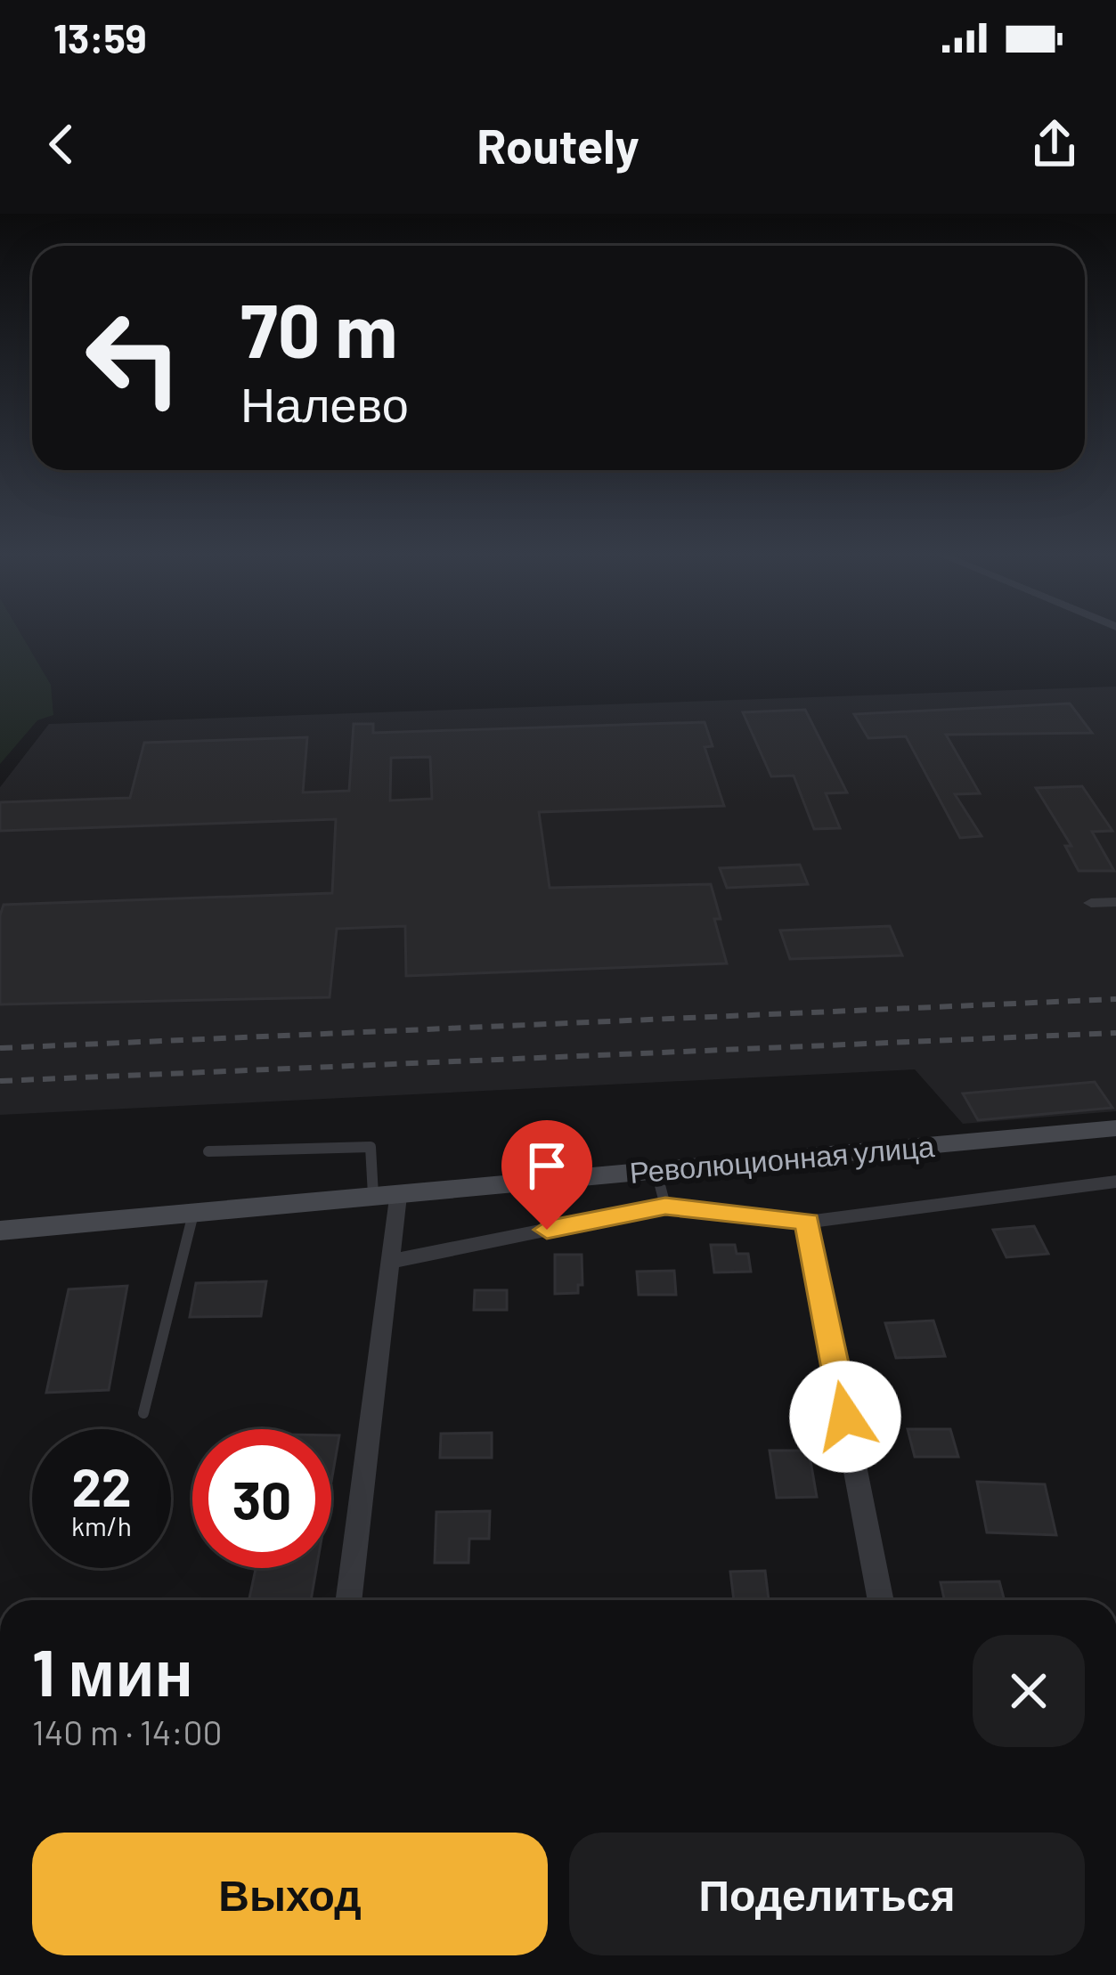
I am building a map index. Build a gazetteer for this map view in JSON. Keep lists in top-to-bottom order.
{
  "streets": {
    "main road": ["Революционная улица"]
  },
  "page": {
    "status": "13:59",
    "header": "Routely",
    "turn": ["70 m", "Налево"],
    "speed": "22 km/h",
    "limit": "30",
    "heading": ["1 мин", "140 m · 14:00"],
    "buttons": ["Выход", "Поделиться"]
  }
}
